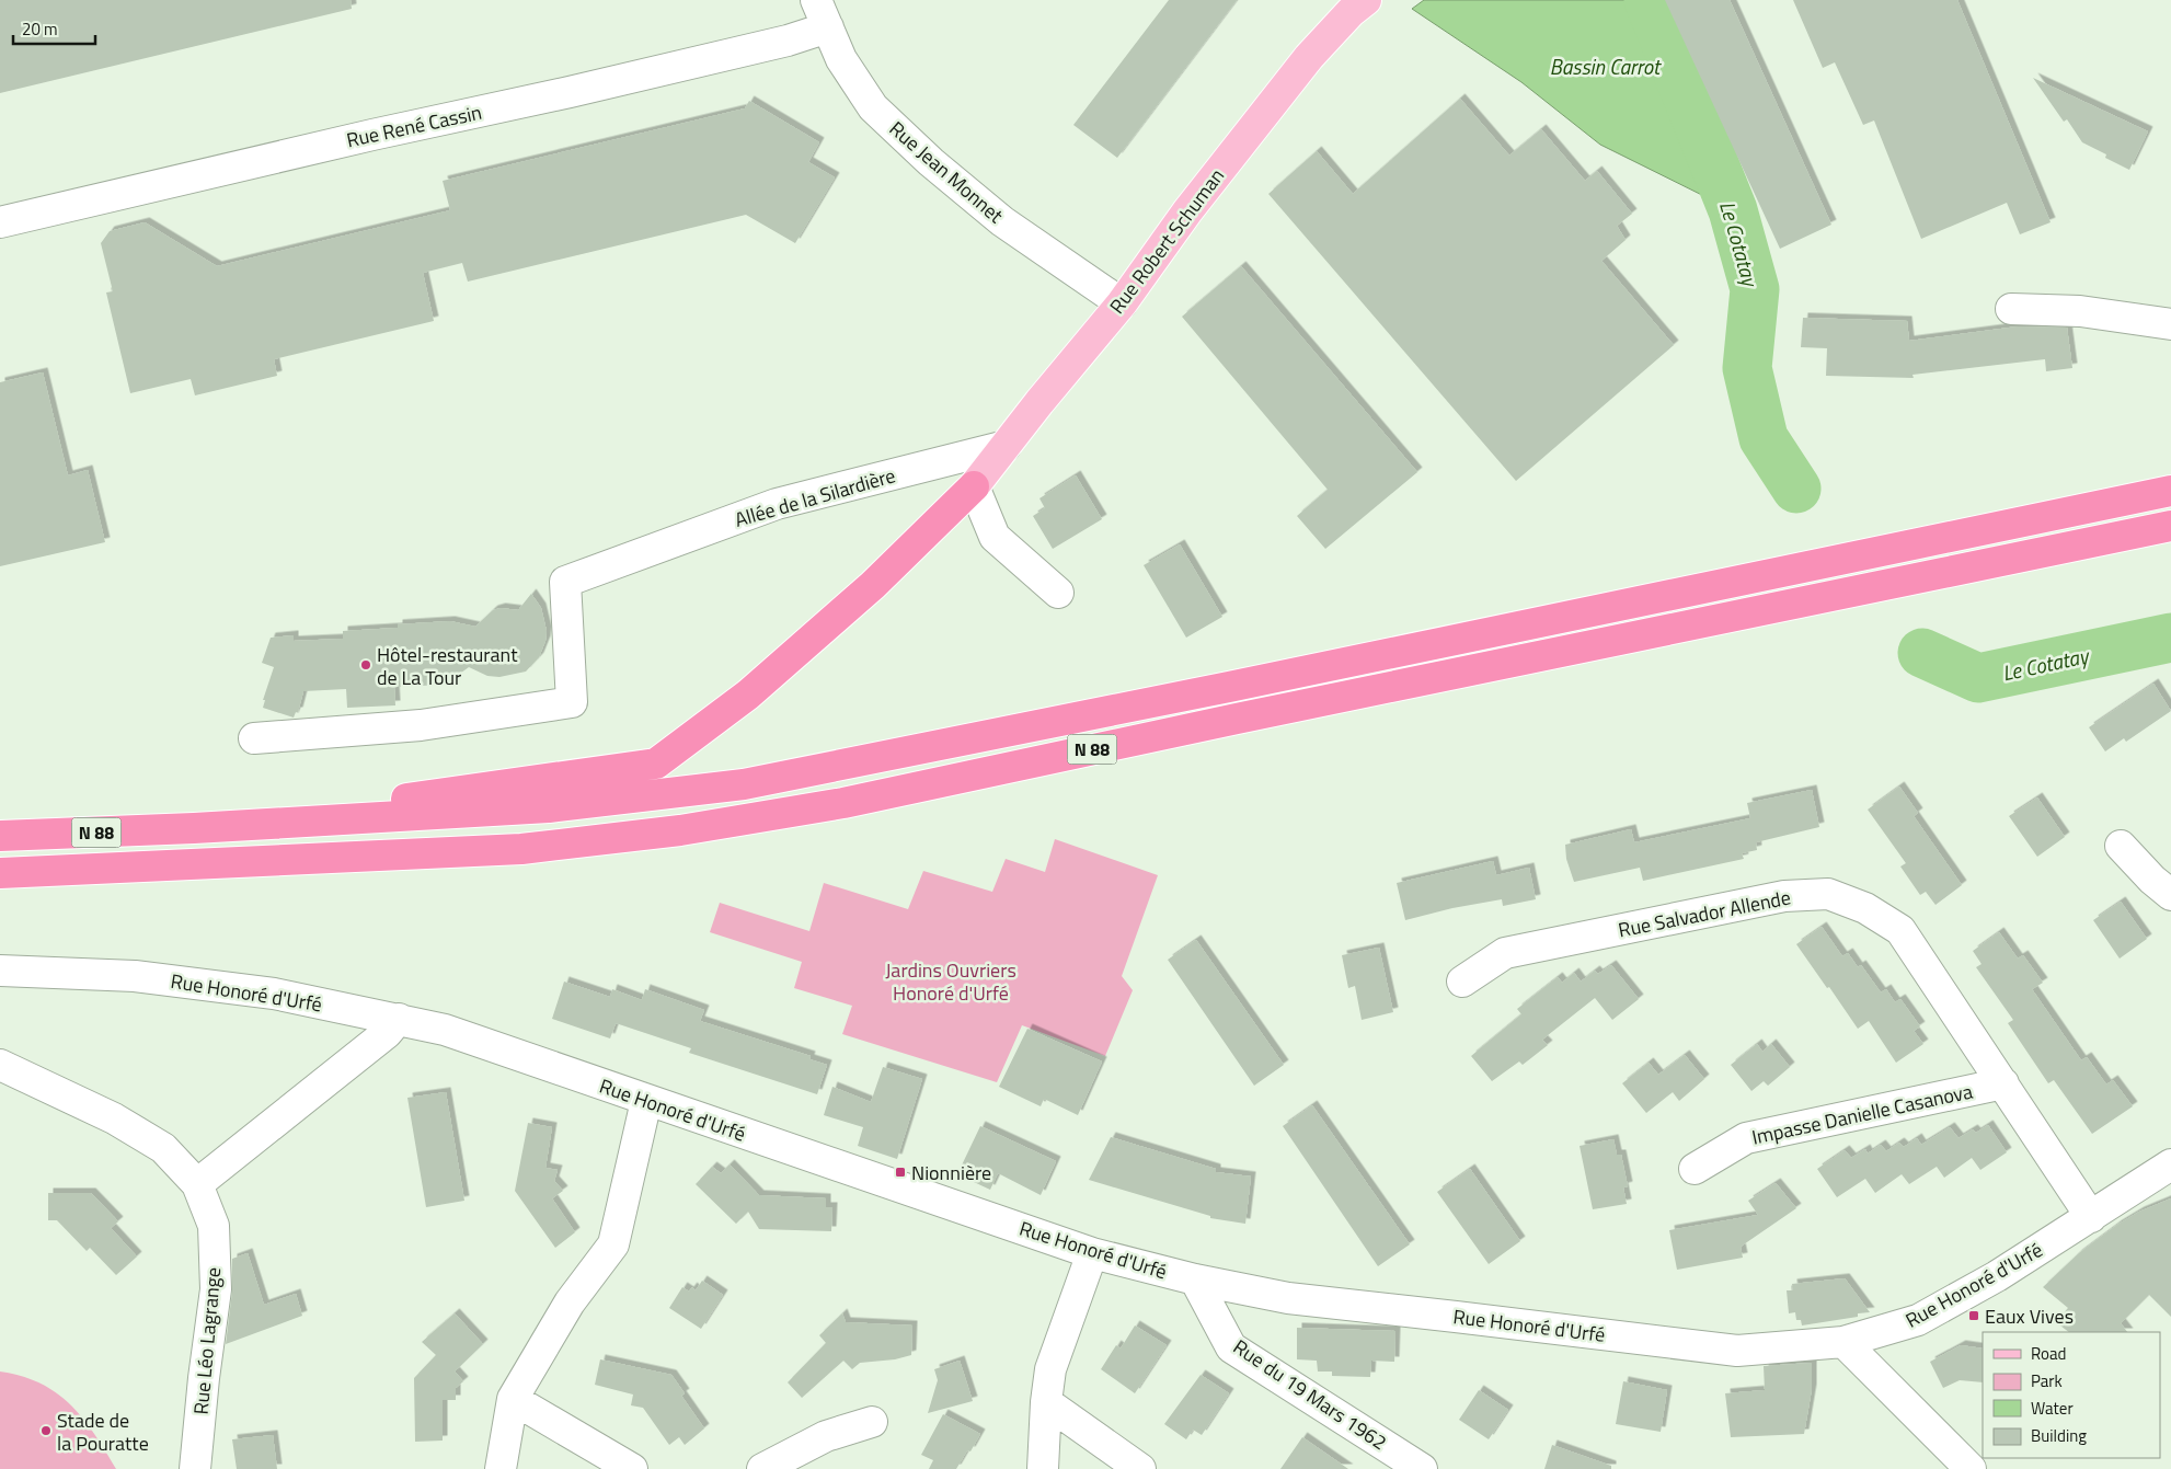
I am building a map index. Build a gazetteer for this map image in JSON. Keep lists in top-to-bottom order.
{
  "streets": {
    "highway": ["N 88"],
    "main road": ["Rue Robert Schuman"],
    "street": [
      "Rue René Cassin",
      "Rue Jean Monnet",
      "Allée de la Silardière",
      "Rue Salvador Allende",
      "Rue Honoré d'Urfé",
      "Impasse Danielle Casanova",
      "Rue Léo Lagrange",
      "Rue du 19 Mars 1962"
    ]
  },
  "crossings": [
    ["Rue René Cassin", "Rue Jean Monnet"],
    ["Rue Jean Monnet", "Rue Robert Schuman"],
    ["Rue Robert Schuman", "Allée de la Silardière"],
    ["Rue Salvador Allende", "Rue Honoré d'Urfé"],
    ["Rue Salvador Allende", "Impasse Danielle Casanova"],
    ["Rue Honoré d'Urfé", "Rue du 19 Mars 1962"]
  ],
  "water": ["Bassin Carrot", "Le Cotatay"],
  "parks": ["Jardins Ouvriers Honoré d'Urfé"],
  "places": {
    "other": ["Hôtel-restaurant de La Tour", "Stade de la Pouratte"],
    "transit": ["Nionnière", "Eaux Vives"]
  },
  "legend": [
    "Road",
    "Park",
    "Water",
    "Building"
  ],
  "scale_bar": "20 m"
}
